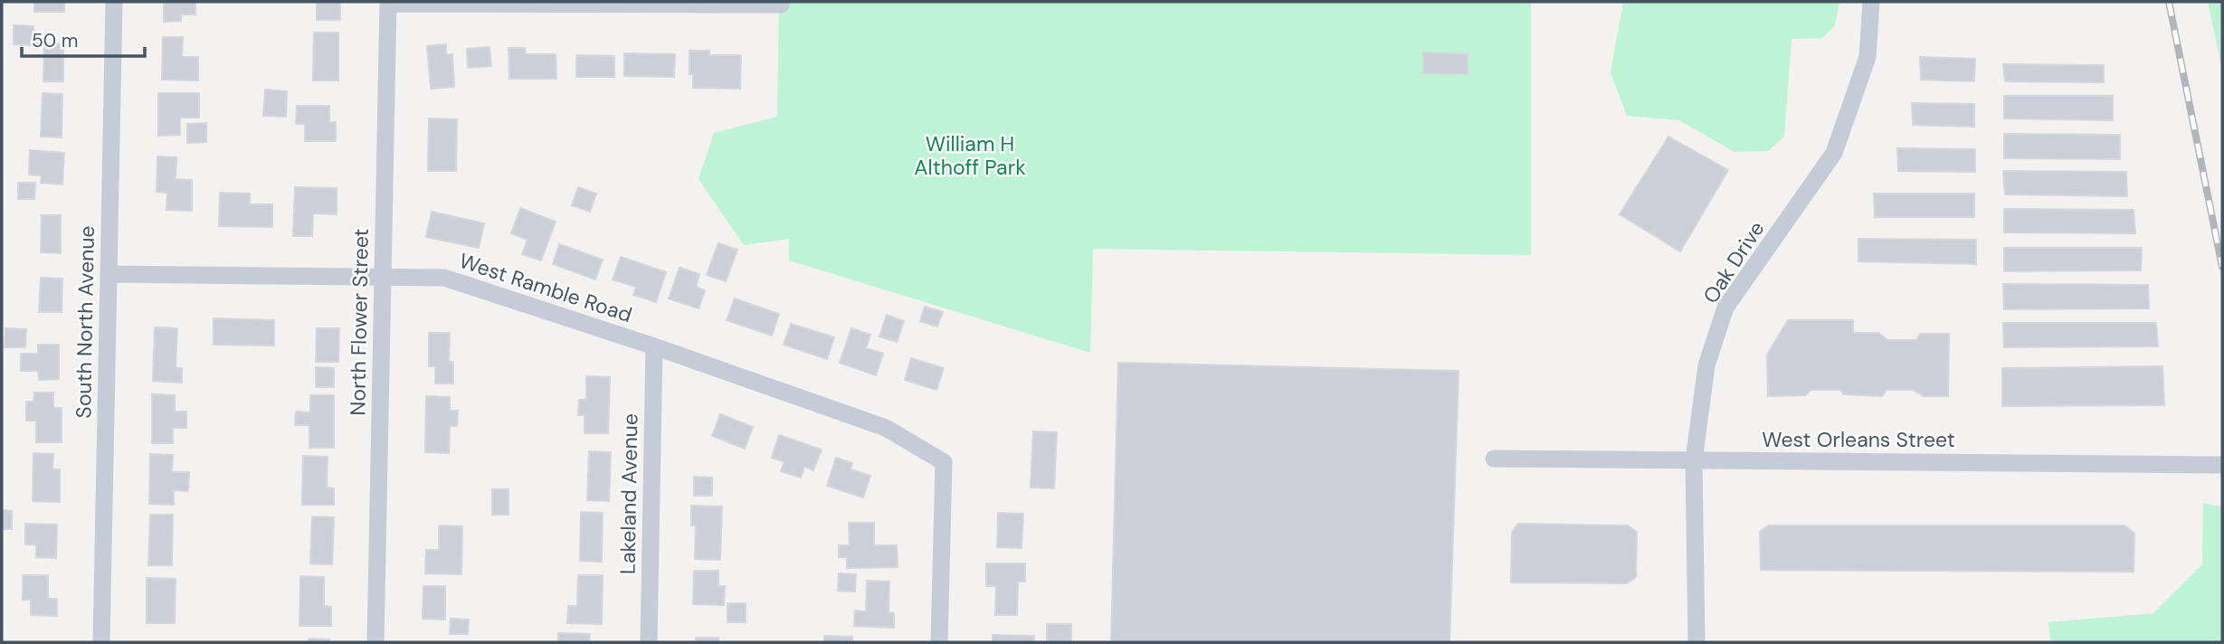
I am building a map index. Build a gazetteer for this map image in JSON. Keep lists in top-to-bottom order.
{
  "streets": {
    "street": [
      "Oak Drive",
      "West Ramble Road",
      "South North Avenue",
      "North Flower Street",
      "West Orleans Street",
      "Lakeland Avenue"
    ]
  },
  "crossings": [
    ["Oak Drive", "West Orleans Street"],
    ["West Ramble Road", "South North Avenue"],
    ["West Ramble Road", "North Flower Street"],
    ["West Ramble Road", "Lakeland Avenue"]
  ],
  "parks": ["William H Althoff Park"],
  "scale_bar": "50 m"
}
